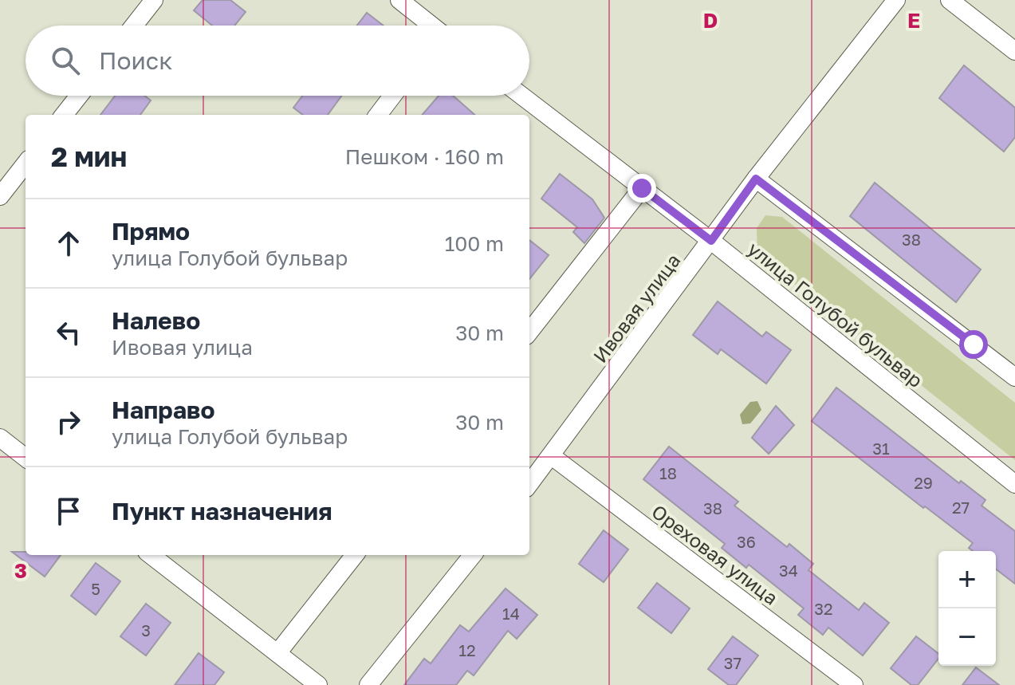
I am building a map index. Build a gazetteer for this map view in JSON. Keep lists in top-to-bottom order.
{
  "streets": {
    "street": ["Ивовая улица", "улица Голубой бульвар", "Ореховая улица"]
  },
  "crossings": [
    ["Ивовая улица", "улица Голубой бульвар"],
    ["Ивовая улица", "Ореховая улица"]
  ],
  "house_numbers": [
    "38",
    "31",
    "18",
    "29",
    "27",
    "38",
    "36",
    "34",
    "5",
    "32",
    "14",
    "3",
    "12",
    "37"
  ],
  "page": {
    "search": "Поиск",
    "heading": ["2 мин", "Пешком · 160 m"],
    "list": [
      ["Прямо", "улица Голубой бульвар", "100 m"],
      ["Налево", "Ивовая улица", "30 m"],
      ["Направо", "улица Голубой бульвар", "30 m"],
      "Пункт назначения"
    ],
    "map_buttons": ["+", "−"]
  },
  "grid": {
    "columns": ["D", "E"],
    "rows": ["3"]
  }
}
